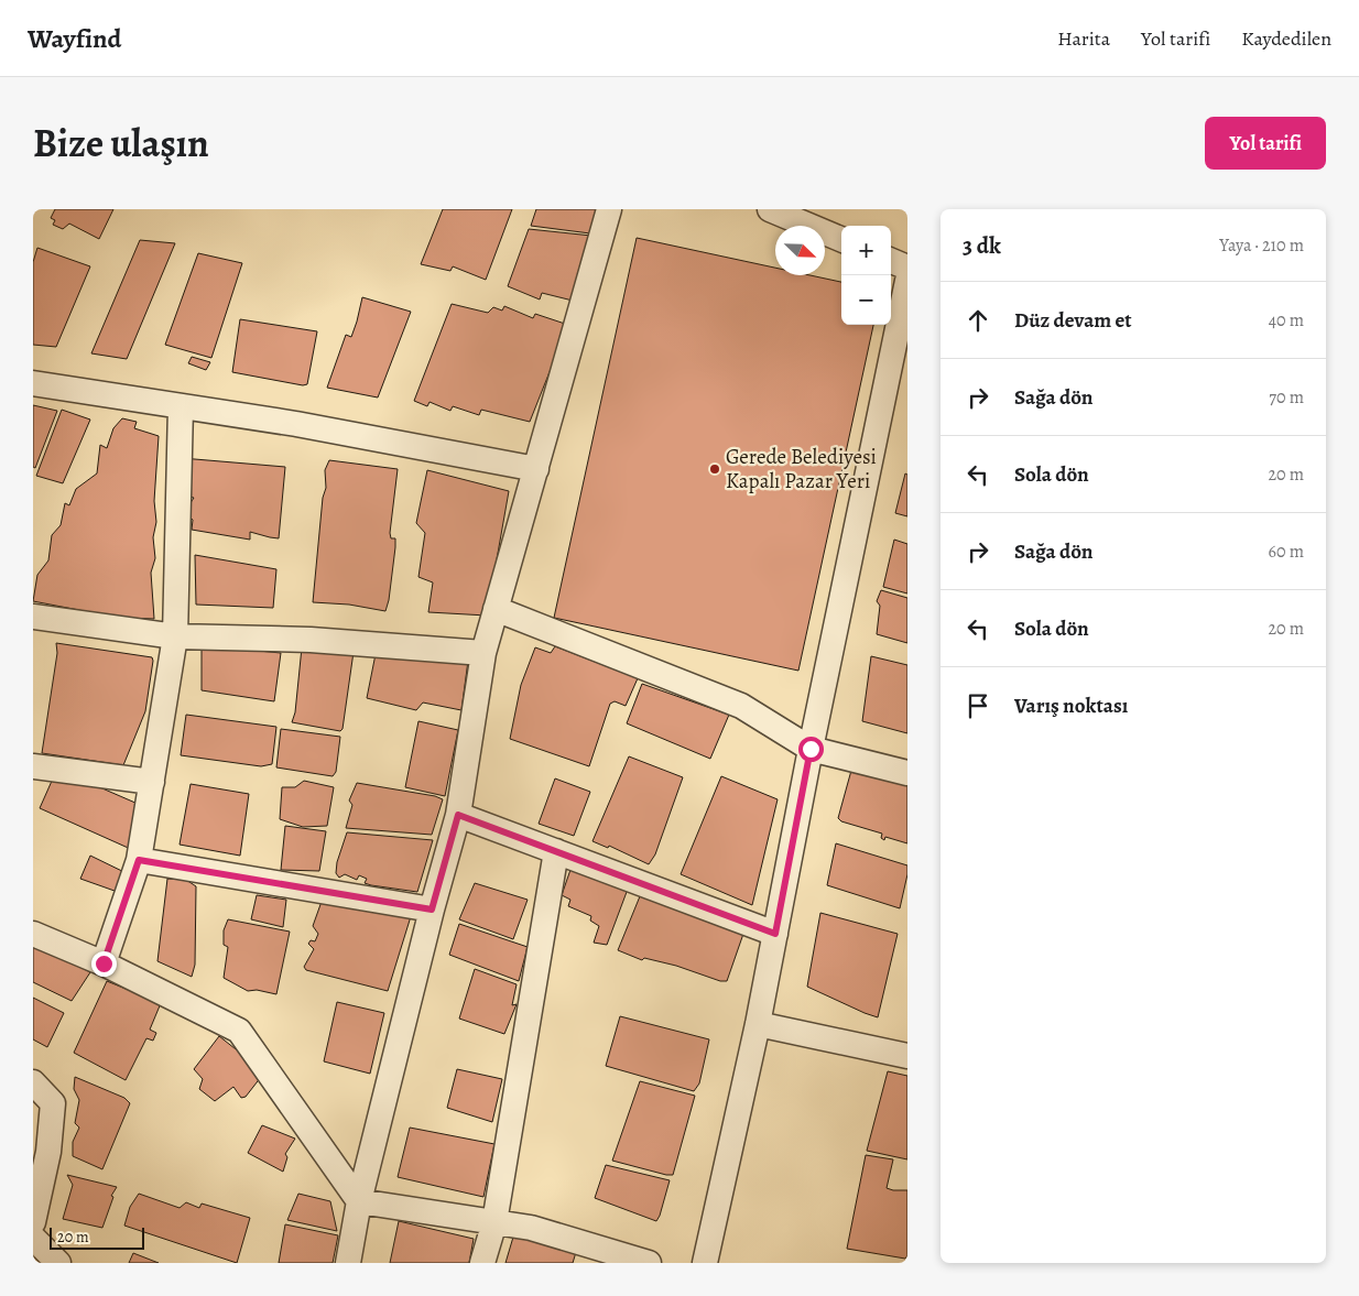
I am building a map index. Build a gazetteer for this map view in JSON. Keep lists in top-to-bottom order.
{
  "places": ["Gerede Belediyesi Kapalı Pazar Yeri"],
  "scale_bar": "20 m",
  "north": "bottom right",
  "page": {
    "header": "Wayfind",
    "nav": ["Harita", "Yol tarifi", "Kaydedilen"],
    "title": "Bize ulaşın",
    "buttons": "Yol tarifi",
    "heading": ["3 dk", "Yaya · 210 m"],
    "map_buttons": ["+", "−"],
    "list": [
      ["Düz devam et", "40 m"],
      ["Sağa dön", "70 m"],
      ["Sola dön", "20 m"],
      ["Sağa dön", "60 m"],
      ["Sola dön", "20 m"],
      "Varış noktası"
    ],
    "scale": "20 m"
  }
}
